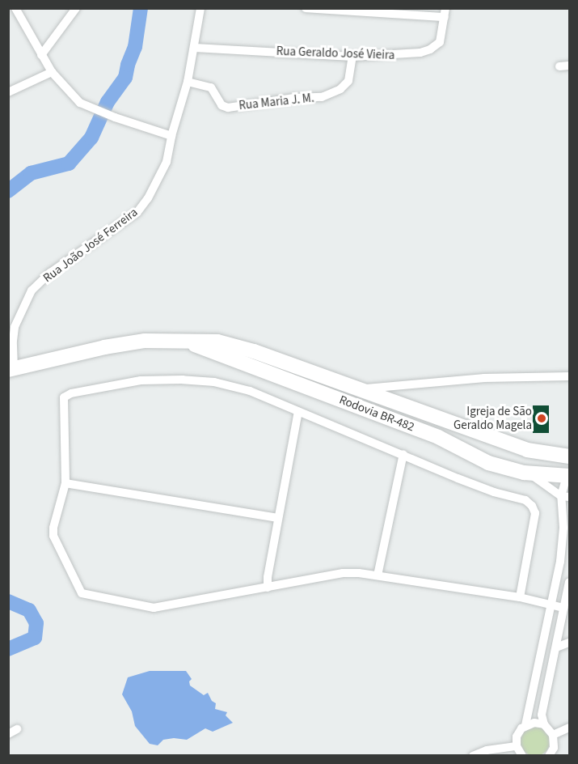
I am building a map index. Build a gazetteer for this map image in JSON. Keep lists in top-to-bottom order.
{
  "streets": {
    "highway": ["Rodovia BR-482"],
    "street": ["Rua Geraldo José Vieira", "Rua Maria J. M.", "Rua João José Ferreira"]
  },
  "crossings": [
    ["Rua Geraldo José Vieira", "Rua Maria J. M."],
    ["Rua Geraldo José Vieira", "Rua João José Ferreira"],
    ["Rua Maria J. M.", "Rua João José Ferreira"],
    ["Rua João José Ferreira", "Rodovia BR-482"]
  ],
  "places": ["Igreja de São Geraldo Magela"]
}
